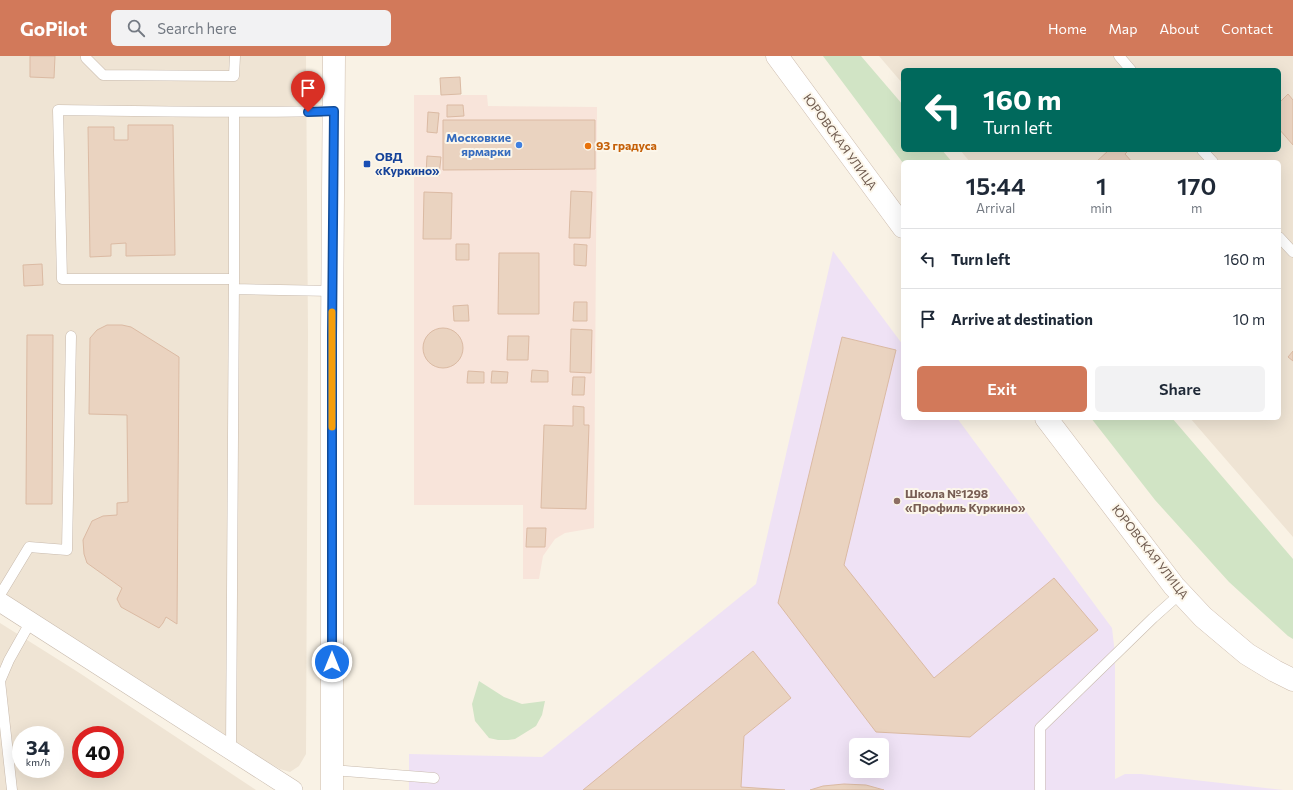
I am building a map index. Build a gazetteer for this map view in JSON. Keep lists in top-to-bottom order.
{
  "streets": {
    "street": ["ЮРОВСКАЯ УЛИЦА"]
  },
  "places": {
    "other": ["Московкие ярмарки", "93 градуса", "Школа №1298 «Профиль Куркино»"],
    "transit": ["ОВД «Куркино»"]
  },
  "page": {
    "header": "GoPilot",
    "search": "Search here",
    "nav": [
      "Home",
      "Map",
      "About",
      "Contact"
    ],
    "turn": ["160 m", "Turn left"],
    "eta": [
      "15:44",
      "Arrival",
      "1",
      "min",
      "170",
      "m"
    ],
    "list": [
      {
        "name": "Turn left",
        "value": "160 m"
      },
      {
        "name": "Arrive at destination",
        "value": "10 m"
      }
    ],
    "buttons": ["Exit", "Share"],
    "speed": "34 km/h",
    "limit": "40"
  }
}
